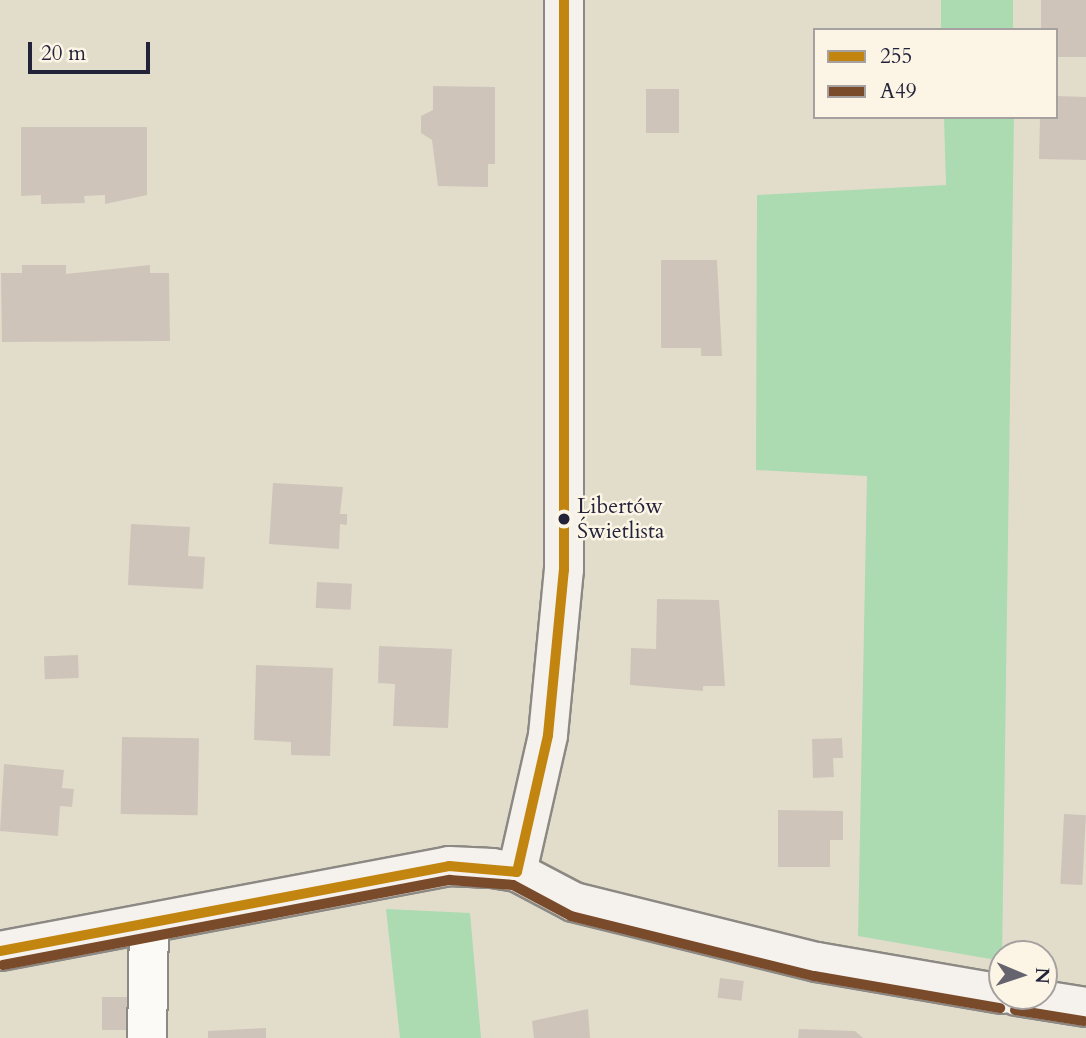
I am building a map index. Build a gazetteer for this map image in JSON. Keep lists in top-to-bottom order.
{
  "places": ["Libertów Świetlista"],
  "lines": ["transit line 255", "transit line A49"],
  "legend": ["255", "A49"],
  "scale_bar": "20 m",
  "north": "right"
}
